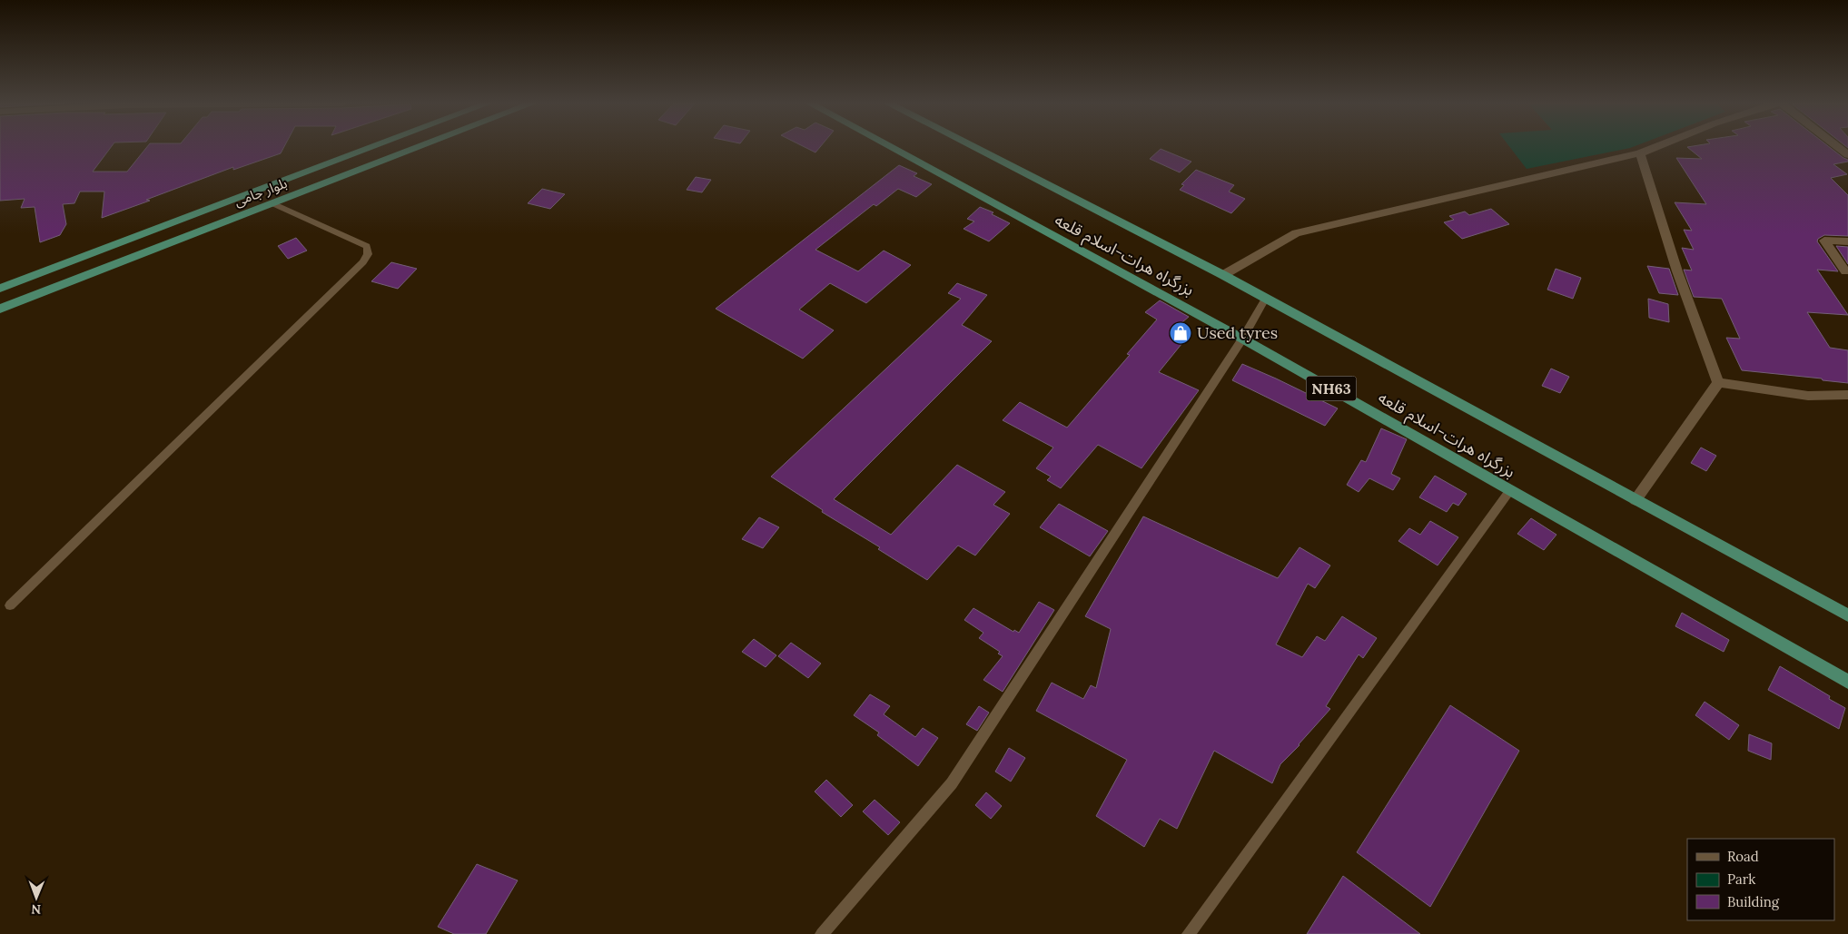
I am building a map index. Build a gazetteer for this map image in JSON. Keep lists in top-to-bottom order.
{
  "streets": {
    "highway": ["بلوار جامی", "بزرگراه هرات-اسلام قلعه", "NH63"]
  },
  "places": {
    "shop": ["Used tyres"]
  },
  "legend": ["Road", "Park", "Building"],
  "north": "bottom"
}
